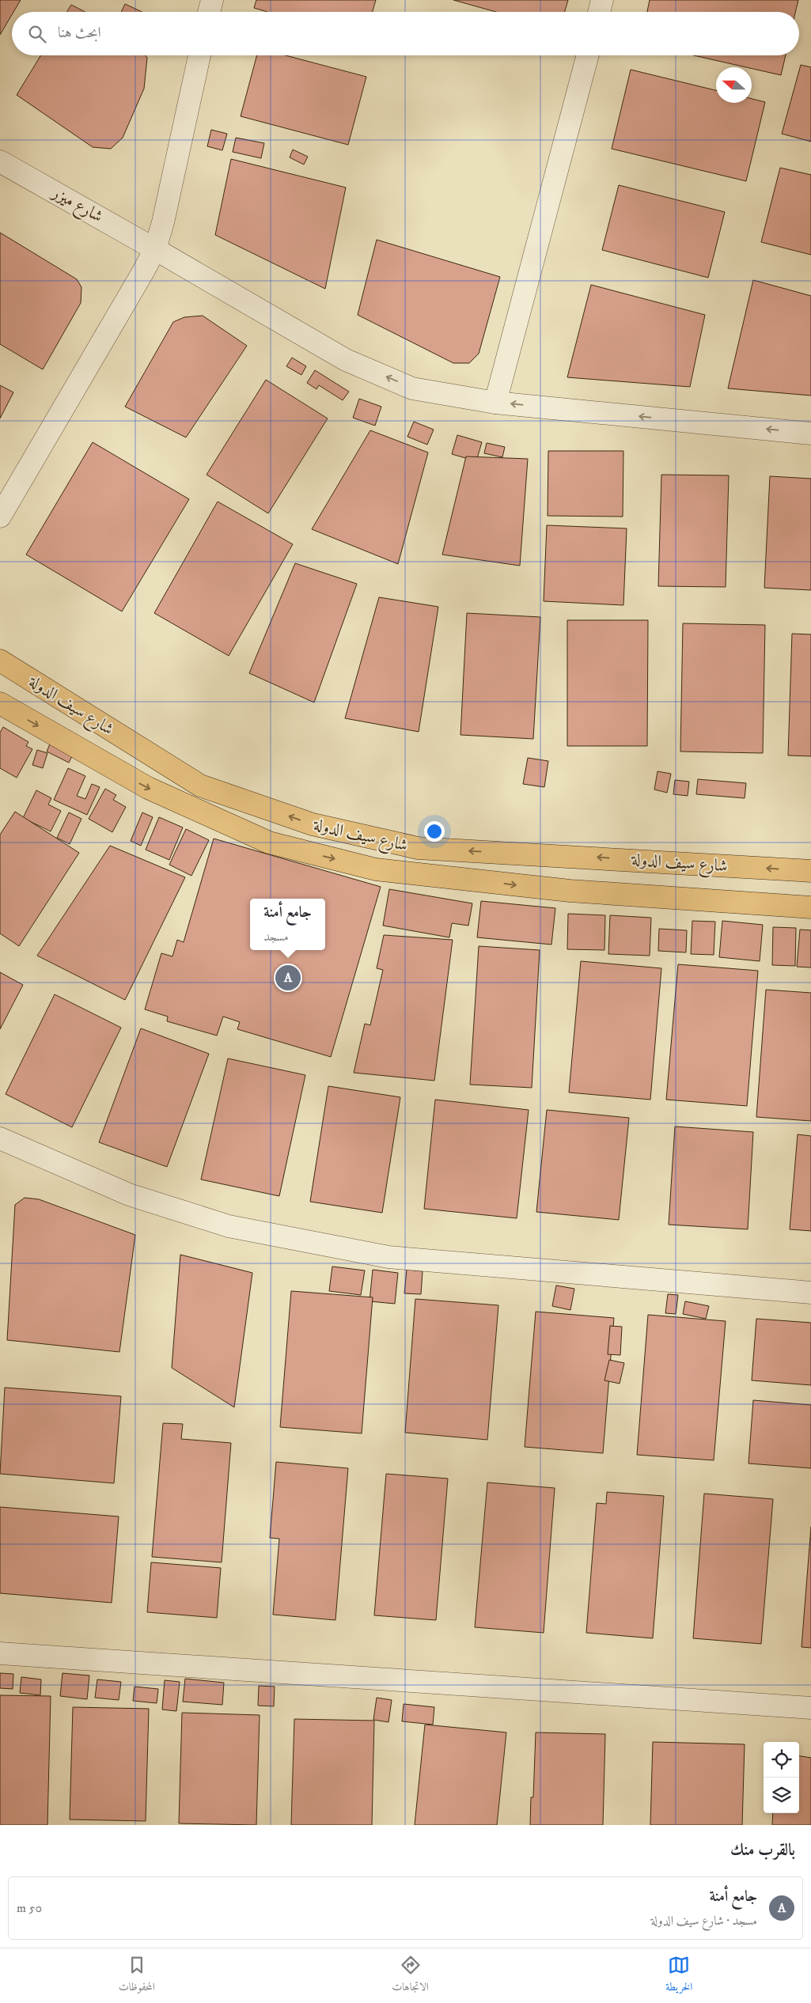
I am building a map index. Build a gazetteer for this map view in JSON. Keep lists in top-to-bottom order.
{
  "streets": {
    "main road": ["شارع سيف الدولة"],
    "street": ["شارع ميزر"]
  },
  "one_way": ["شارع ميزر"],
  "north": "left",
  "page": {
    "search": "ابحث هنا",
    "popup": ["جامع أمنة", "مسجد"],
    "pins": "A",
    "heading": "بالقرب منك",
    "list": [
      {
        "mark": "A",
        "name": "جامع أمنة",
        "note": "مسجد · شارع سيف الدولة",
        "value": "50 m"
      }
    ],
    "nav": ["الخريطة", "الاتجاهات", "المحفوظات"]
  }
}
